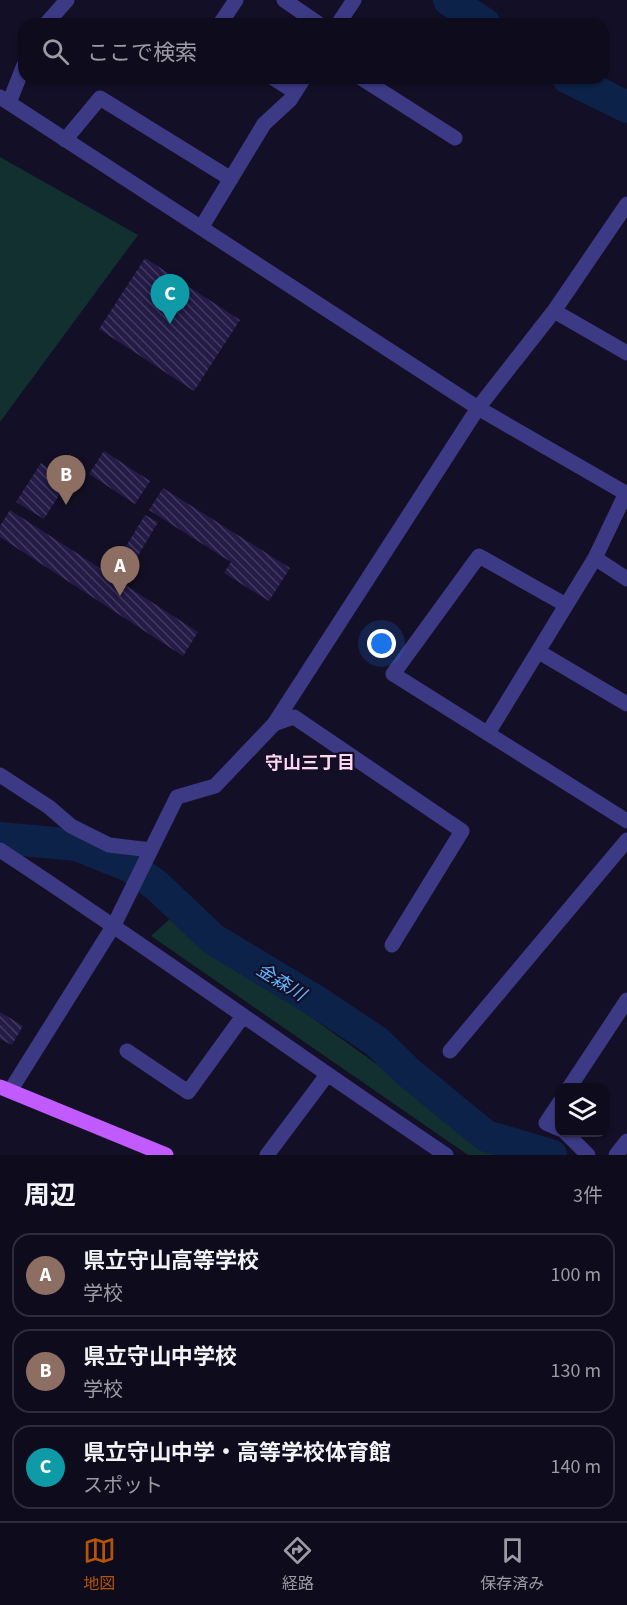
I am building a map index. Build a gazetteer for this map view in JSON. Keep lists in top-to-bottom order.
{
  "districts": ["守山三丁目"],
  "water": ["金森川"],
  "page": {
    "search": "ここで検索",
    "pins": ["C", "B", "A"],
    "heading": ["周辺", "3件"],
    "list": [
      {
        "mark": "A",
        "name": "県立守山高等学校",
        "note": "学校",
        "value": "100 m"
      },
      {
        "mark": "B",
        "name": "県立守山中学校",
        "note": "学校",
        "value": "130 m"
      },
      {
        "mark": "C",
        "name": "県立守山中学・高等学校体育館",
        "note": "スポット",
        "value": "140 m"
      }
    ],
    "nav": ["地図", "経路", "保存済み"]
  }
}
